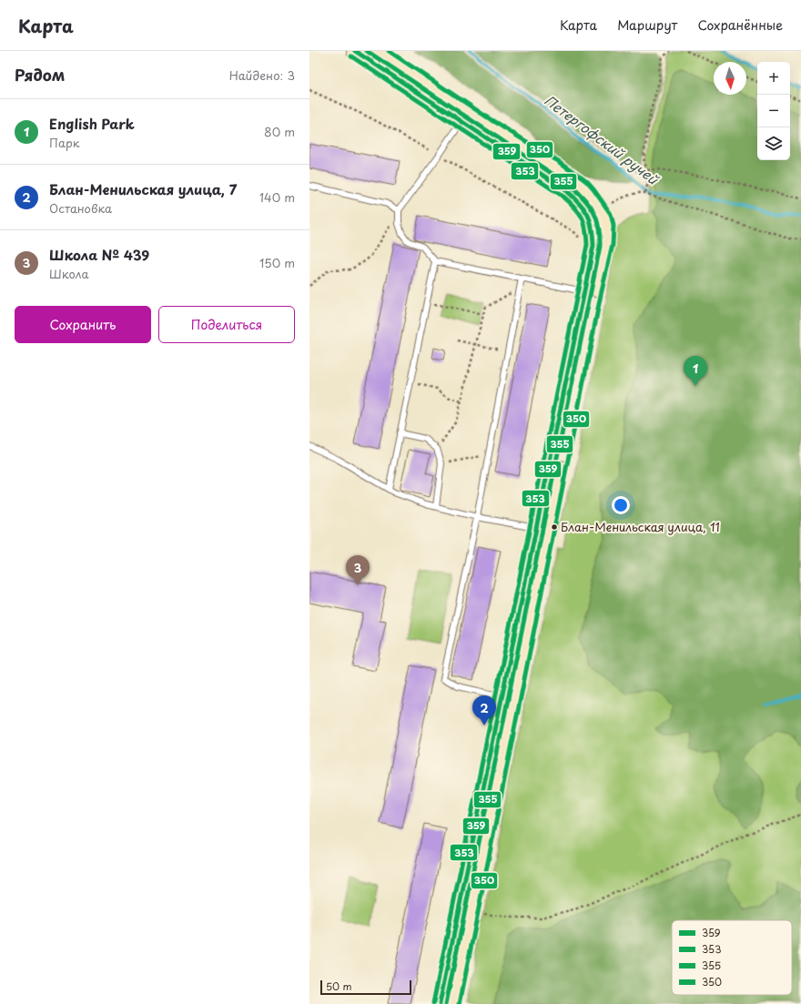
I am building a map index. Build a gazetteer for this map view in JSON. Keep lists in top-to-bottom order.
{
  "water": ["Петергофский ручей"],
  "places": ["Блан-Менильская улица, 11"],
  "lines": [
    "transit line 359",
    "transit line 355",
    "transit line 350",
    "transit line 353"
  ],
  "legend": [
    "359",
    "353",
    "355",
    "350"
  ],
  "scale_bar": "50 m",
  "north": "bottom",
  "page": {
    "header": "Карта",
    "nav": ["Карта", "Маршрут", "Сохранённые"],
    "heading": ["Рядом", "Найдено: 3"],
    "map_buttons": ["+", "−"],
    "list": [
      {
        "mark": "1",
        "name": "English Park",
        "note": "Парк",
        "value": "80 m"
      },
      {
        "mark": "2",
        "name": "Блан-Менильская улица, 7",
        "note": "Остановка",
        "value": "140 m"
      },
      {
        "mark": "3",
        "name": "Школа № 439",
        "note": "Школа",
        "value": "150 m"
      }
    ],
    "buttons": ["Сохранить", "Поделиться"],
    "pins": ["1", "3", "2"],
    "scale": "50 m"
  }
}
